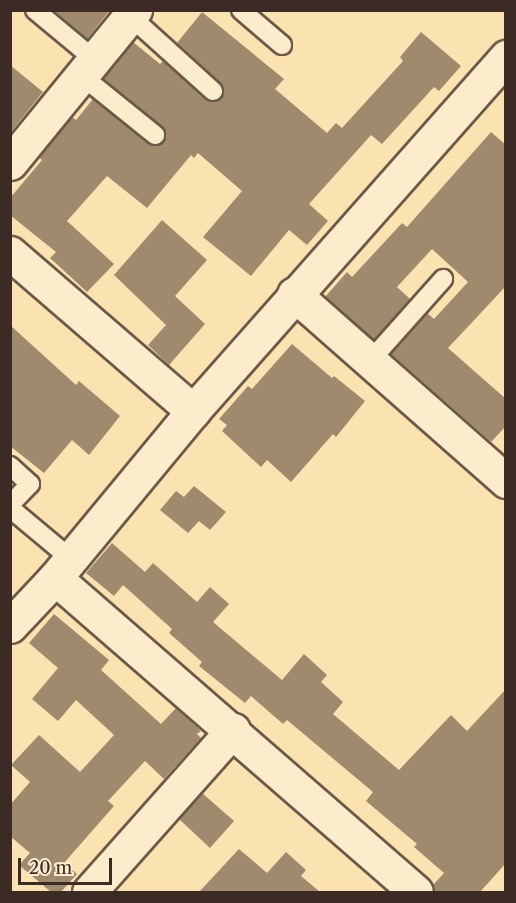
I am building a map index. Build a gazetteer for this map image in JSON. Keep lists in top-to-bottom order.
{
  "scale_bar": "20 m"
}
